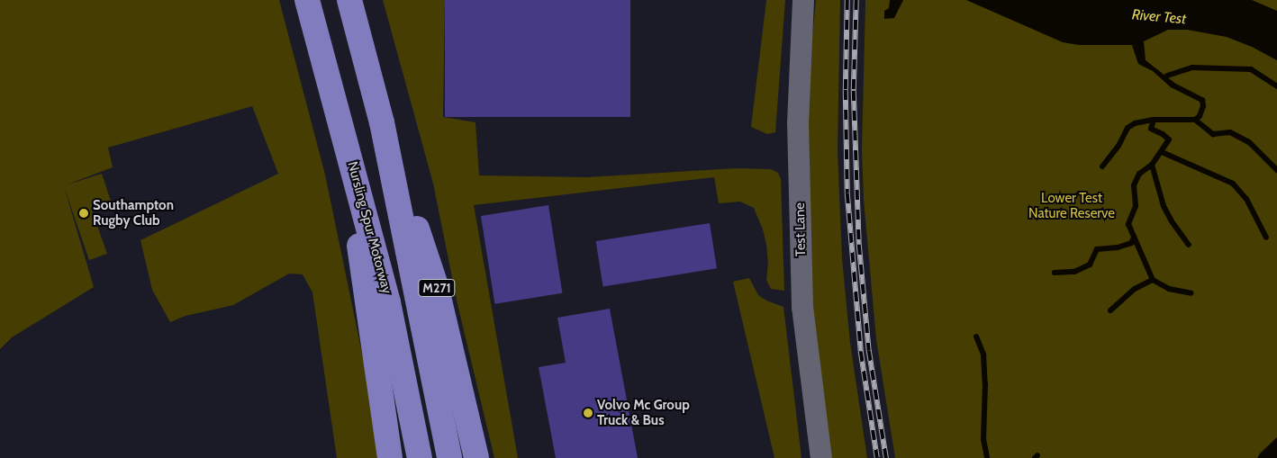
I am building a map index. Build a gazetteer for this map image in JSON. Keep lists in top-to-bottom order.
{
  "streets": {
    "highway": ["Nursling Spur Motorway", "M271"],
    "street": ["Test Lane"]
  },
  "water": ["River Test"],
  "parks": ["Lower Test Nature Reserve"],
  "places": ["Southampton Rugby Club", "Volvo Mc Group Truck & Bus"]
}
